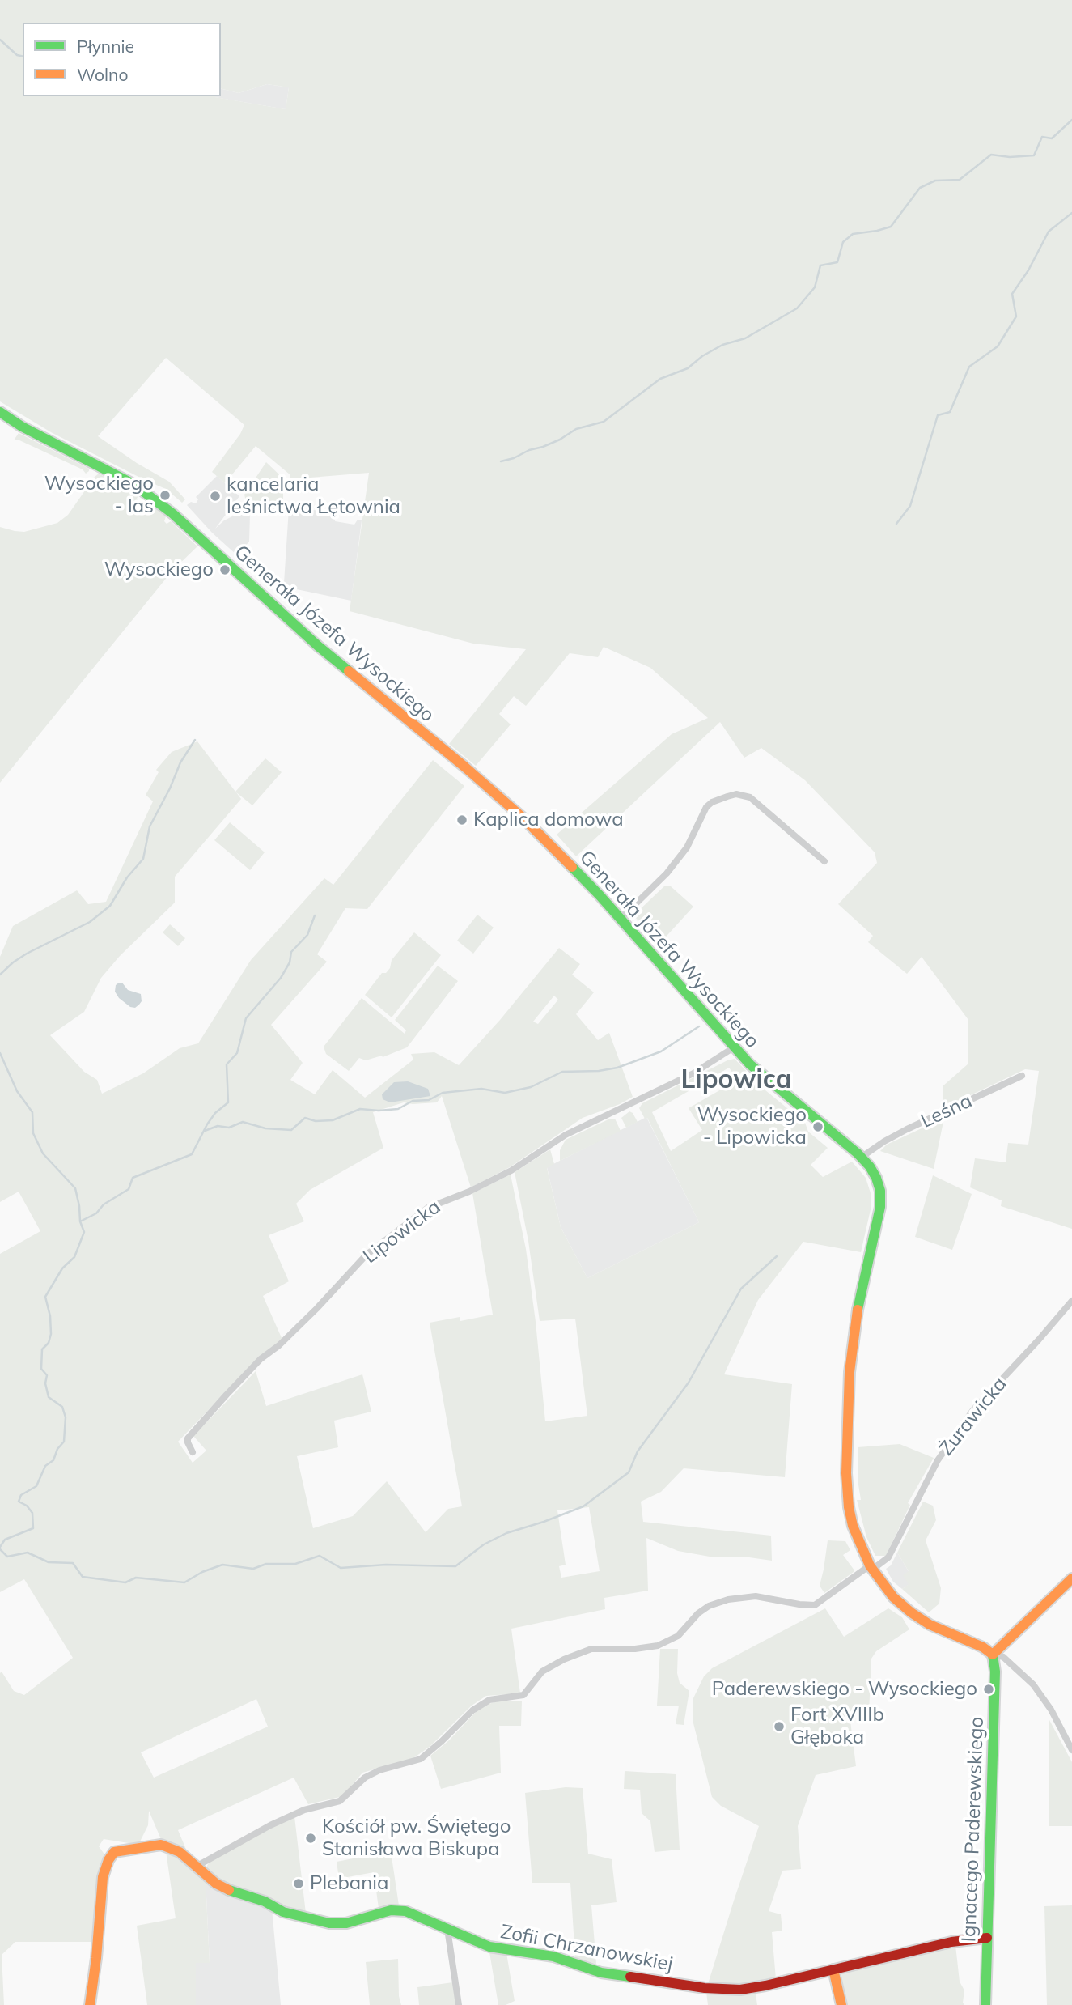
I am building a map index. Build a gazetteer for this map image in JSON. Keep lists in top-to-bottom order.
{
  "streets": {
    "street": [
      "Generała Józefa Wysockiego",
      "Leśna",
      "Lipowicka",
      "Żurawicka",
      "Ignacego Paderewskiego",
      "Zofii Chrzanowskiej"
    ]
  },
  "crossings": [
    ["Generała Józefa Wysockiego", "Leśna"],
    ["Generała Józefa Wysockiego", "Lipowicka"],
    ["Generała Józefa Wysockiego", "Żurawicka"],
    ["Generała Józefa Wysockiego", "Ignacego Paderewskiego"],
    ["Żurawicka", "Zofii Chrzanowskiej"],
    ["Ignacego Paderewskiego", "Zofii Chrzanowskiej"]
  ],
  "districts": ["Lipowica"],
  "places": [
    "Wysockiego - las",
    "kancelaria leśnictwa Łętownia",
    "Wysockiego",
    "Kaplica domowa",
    "Wysockiego - Lipowicka",
    "Paderewskiego - Wysockiego",
    "Fort XVIIIb Głęboka",
    "Kościół pw. Świętego Stanisława Biskupa",
    "Plebania"
  ],
  "legend": ["Płynnie", "Wolno"]
}
